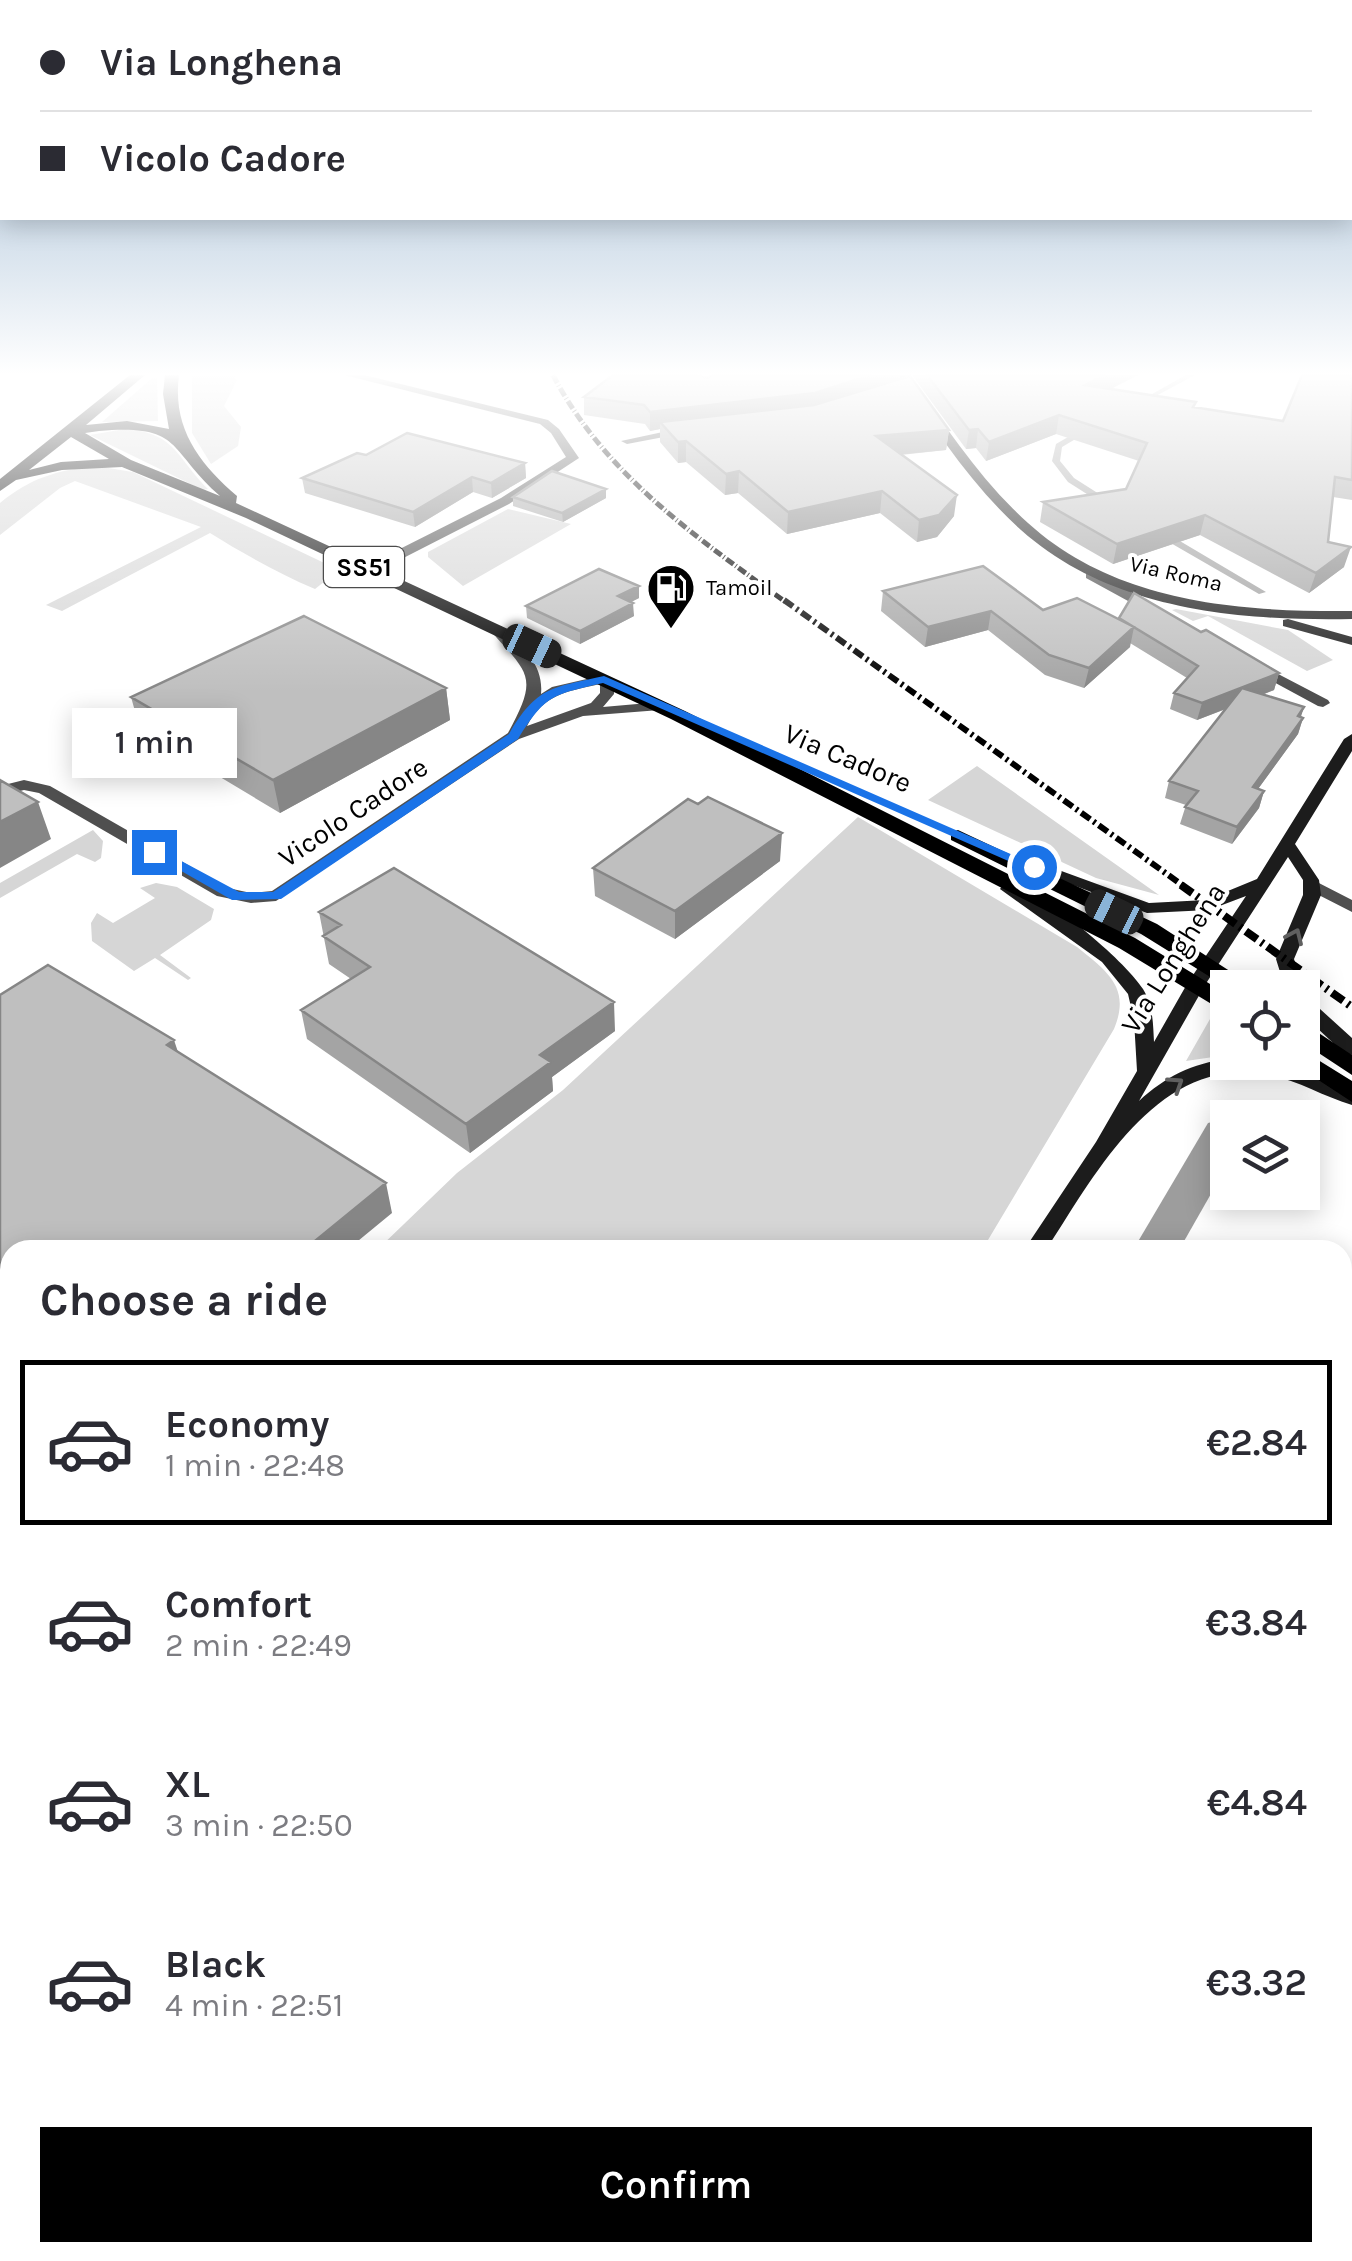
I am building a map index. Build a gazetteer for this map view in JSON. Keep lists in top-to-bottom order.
{
  "streets": {
    "main road": ["SS51", "Via Cadore"],
    "street": ["Via Roma", "Vicolo Cadore", "Via Longhena"]
  },
  "crossings": [
    ["SS51", "Via Cadore"],
    ["SS51", "Via Longhena"],
    ["Via Cadore", "Vicolo Cadore"],
    ["Via Cadore", "Via Longhena"]
  ],
  "places": {
    "fuel station": ["Tamoil"]
  },
  "page": {
    "banner": ["Via Longhena", "Vicolo Cadore"],
    "bubble": "1 min",
    "heading": "Choose a ride",
    "list": [
      {
        "name": "Economy",
        "note": "1 min · 22:48",
        "value": "€2.84"
      },
      {
        "name": "Comfort",
        "note": "2 min · 22:49",
        "value": "€3.84"
      },
      {
        "name": "XL",
        "note": "3 min · 22:50",
        "value": "€4.84"
      },
      {
        "name": "Black",
        "note": "4 min · 22:51",
        "value": "€3.32"
      }
    ],
    "buttons": "Confirm"
  }
}
